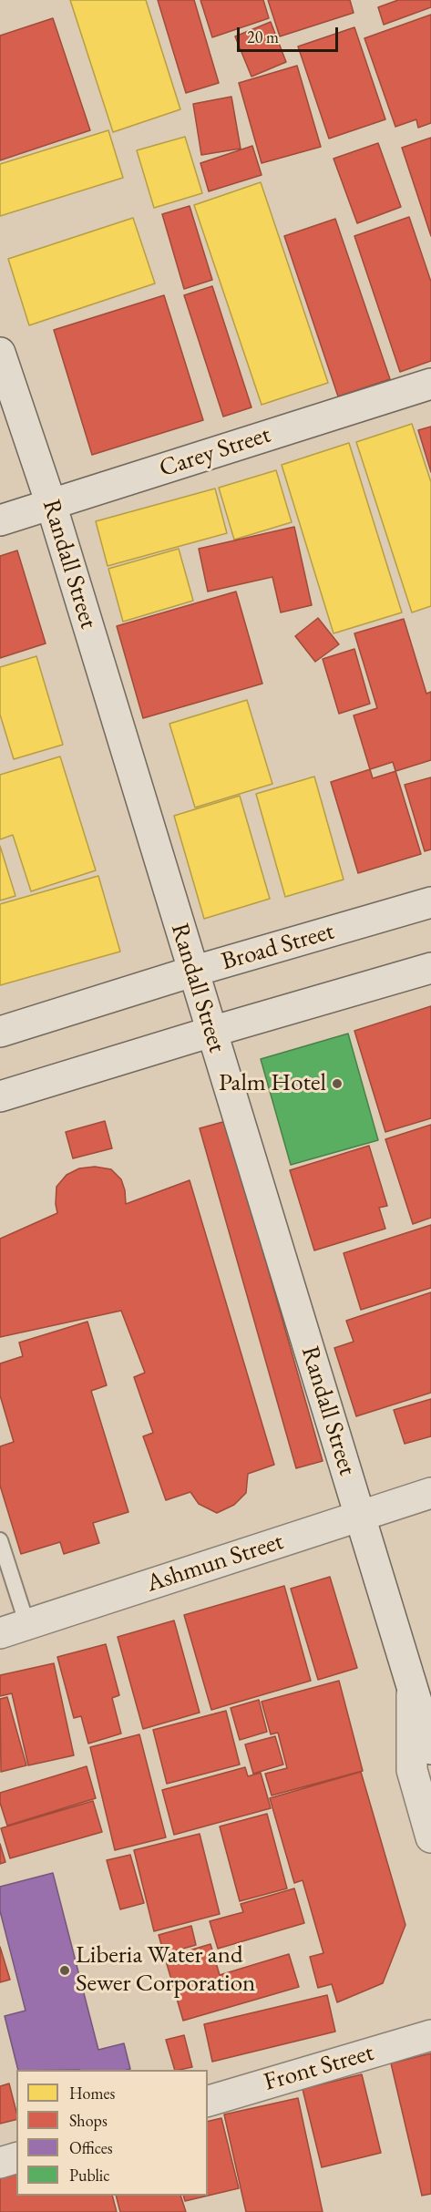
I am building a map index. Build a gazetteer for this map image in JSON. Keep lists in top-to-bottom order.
{
  "streets": {
    "street": [
      "Carey Street",
      "Randall Street",
      "Broad Street",
      "Ashmun Street",
      "Front Street"
    ]
  },
  "crossings": [
    ["Carey Street", "Randall Street"],
    ["Randall Street", "Broad Street"],
    ["Randall Street", "Ashmun Street"]
  ],
  "places": ["Palm Hotel", "Liberia Water and Sewer Corporation"],
  "legend": [
    "Homes",
    "Shops",
    "Offices",
    "Public"
  ],
  "scale_bar": "20 m"
}
